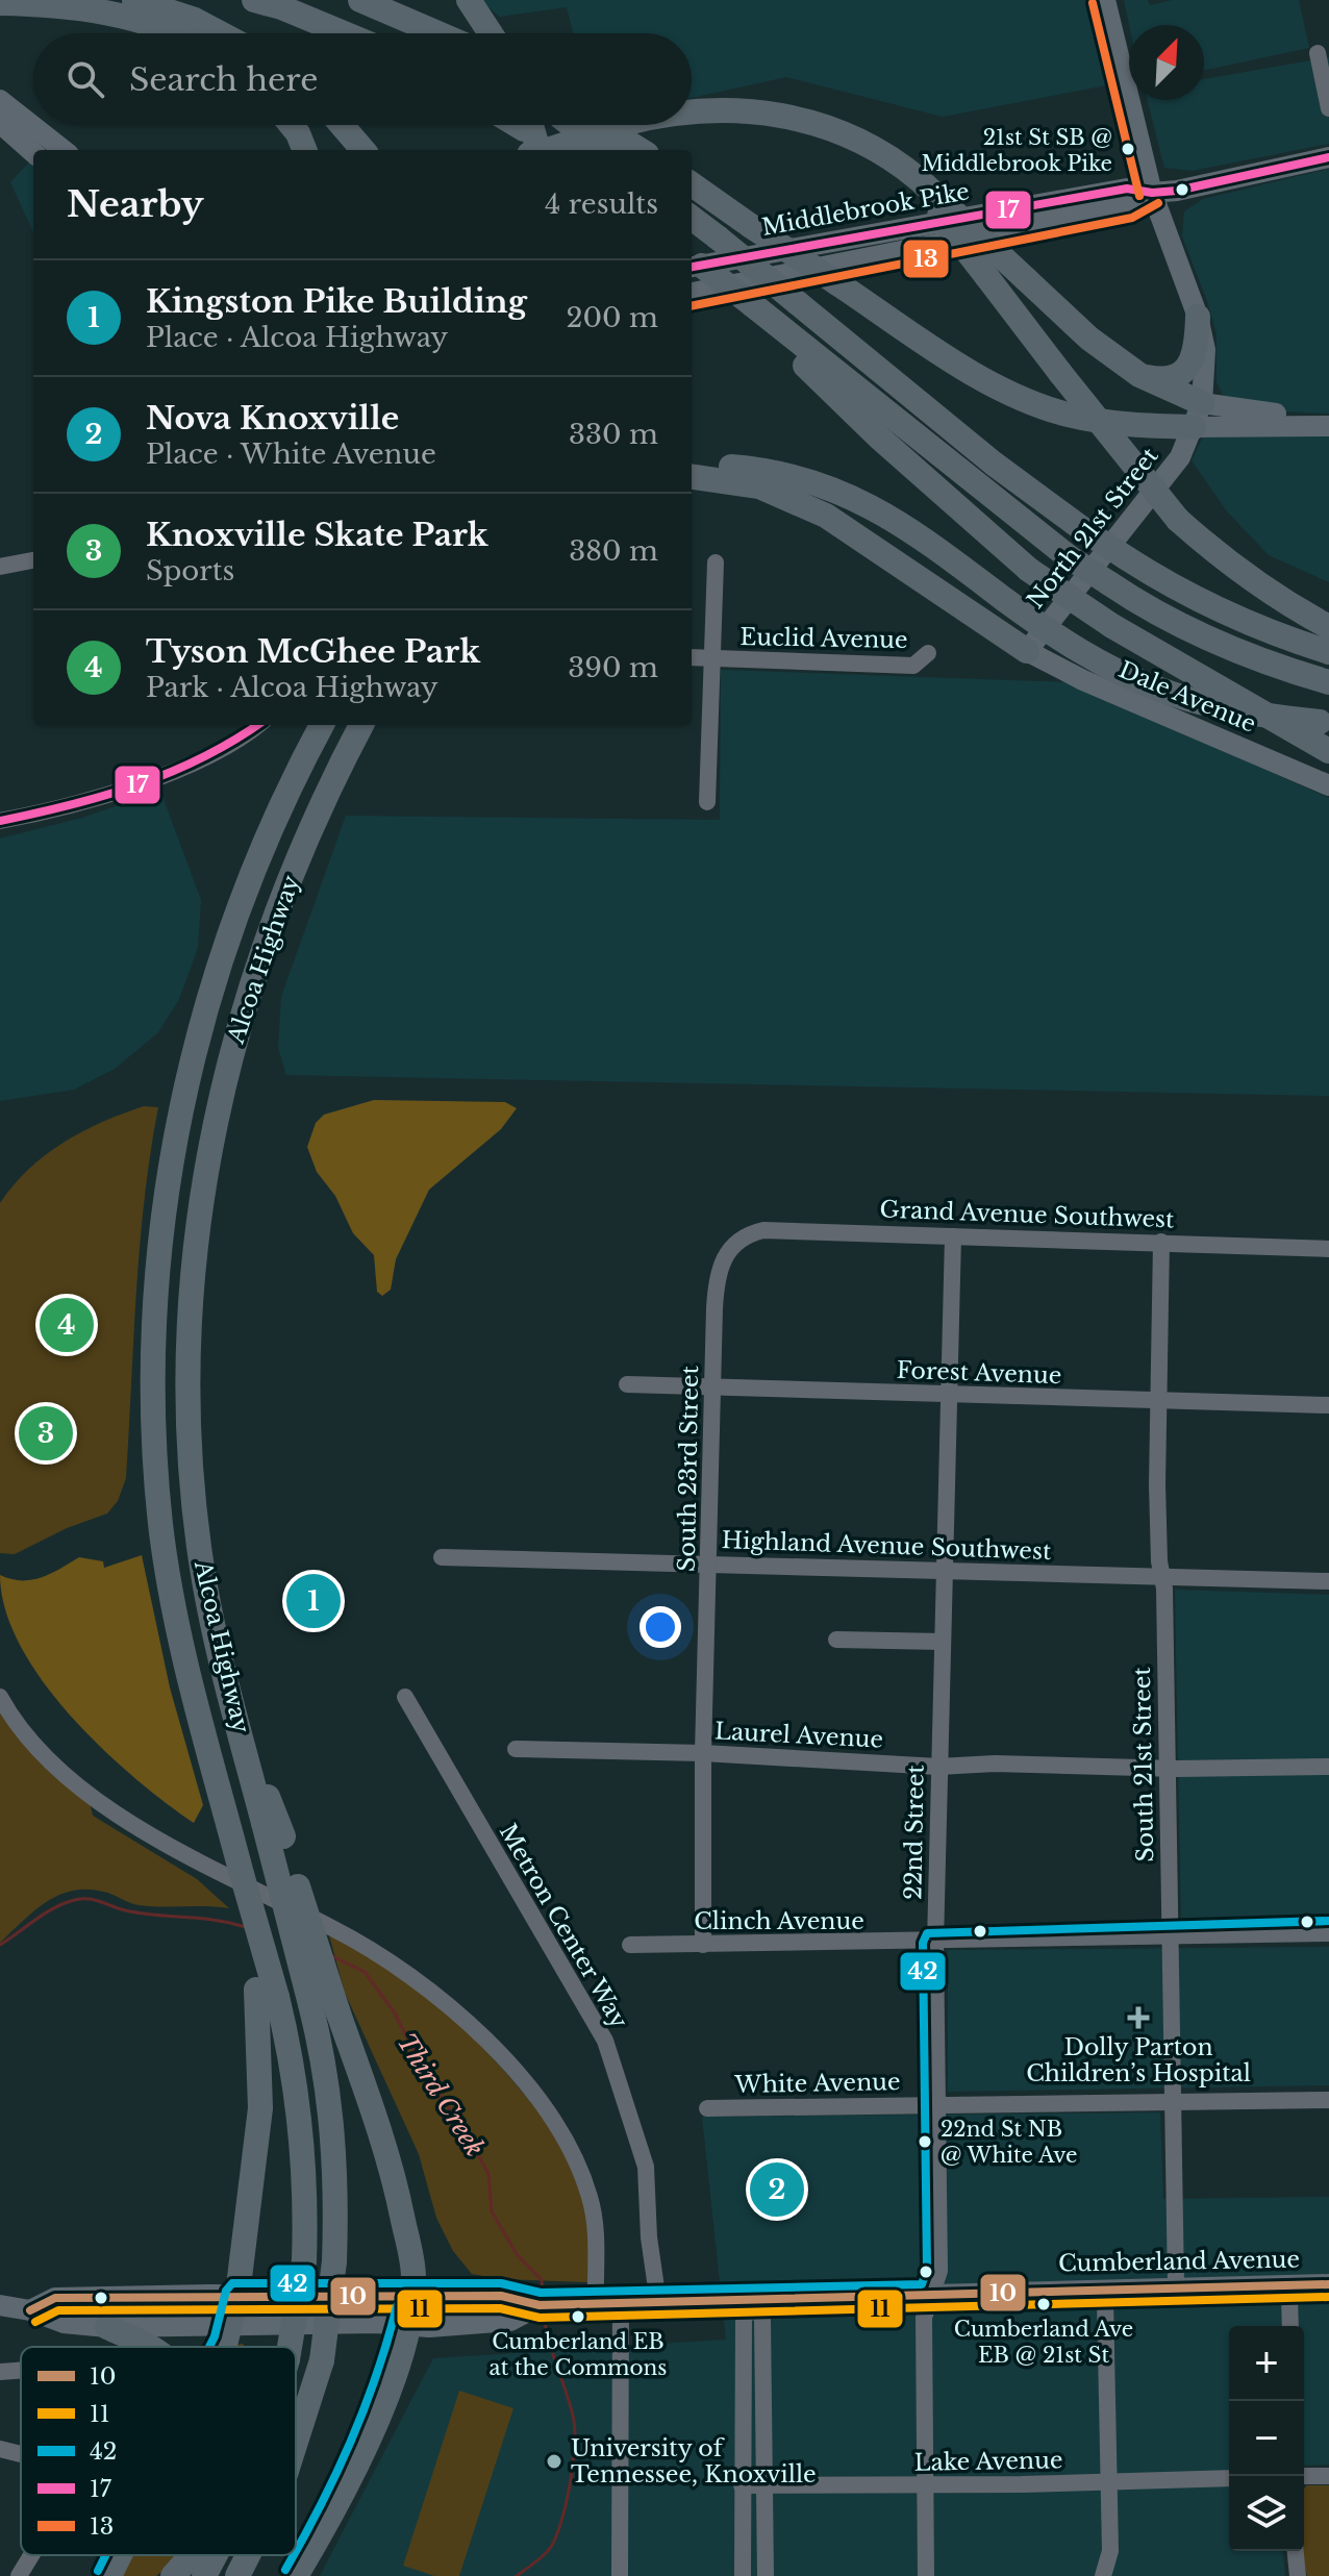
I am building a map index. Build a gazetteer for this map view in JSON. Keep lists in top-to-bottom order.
{
  "streets": {
    "highway": ["Alcoa Highway"],
    "main road": [
      "Middlebrook Pike",
      "North 21st Street",
      "Dale Avenue",
      "Cumberland Avenue"
    ],
    "street": [
      "Euclid Avenue",
      "Grand Avenue Southwest",
      "Forest Avenue",
      "South 23rd Street",
      "Highland Avenue Southwest",
      "Laurel Avenue",
      "South 21st Street",
      "22nd Street",
      "Clinch Avenue",
      "Metron Center Way",
      "White Avenue",
      "Lake Avenue"
    ]
  },
  "crossings": [
    ["Middlebrook Pike", "North 21st Street"],
    ["North 21st Street", "Dale Avenue"],
    ["Grand Avenue Southwest", "South 23rd Street"],
    ["Grand Avenue Southwest", "South 21st Street"],
    ["Grand Avenue Southwest", "22nd Street"],
    ["Forest Avenue", "South 23rd Street"],
    ["Forest Avenue", "South 21st Street"],
    ["Forest Avenue", "22nd Street"],
    ["South 23rd Street", "Highland Avenue Southwest"],
    ["South 23rd Street", "Laurel Avenue"],
    ["South 23rd Street", "Clinch Avenue"],
    ["Highland Avenue Southwest", "South 21st Street"],
    ["Highland Avenue Southwest", "22nd Street"],
    ["Laurel Avenue", "South 21st Street"],
    ["Laurel Avenue", "22nd Street"],
    ["South 21st Street", "Clinch Avenue"],
    ["South 21st Street", "White Avenue"],
    ["South 21st Street", "Cumberland Avenue"],
    ["22nd Street", "Clinch Avenue"],
    ["22nd Street", "White Avenue"],
    ["22nd Street", "Cumberland Avenue"],
    ["22nd Street", "Lake Avenue"],
    ["Metron Center Way", "Cumberland Avenue"]
  ],
  "water": ["Third Creek"],
  "places": {
    "other": [
      "21st St SB @ Middlebrook Pike",
      "22nd St NB @ White Ave",
      "Cumberland Ave EB @ 21st St",
      "Cumberland EB at the Commons",
      "University of Tennessee, Knoxville"
    ],
    "health": ["Dolly Parton Children’s Hospital"]
  },
  "lines": [
    "transit line 13",
    "transit line 17",
    "transit line 42",
    "transit line 10",
    "transit line 11"
  ],
  "legend": [
    "10",
    "11",
    "42",
    "17",
    "13"
  ],
  "north": "top right",
  "page": {
    "search": "Search here",
    "heading": ["Nearby", "4 results"],
    "list": [
      {
        "mark": "1",
        "name": "Kingston Pike Building",
        "note": "Place · Alcoa Highway",
        "value": "200 m"
      },
      {
        "mark": "2",
        "name": "Nova Knoxville",
        "note": "Place · White Avenue",
        "value": "330 m"
      },
      {
        "mark": "3",
        "name": "Knoxville Skate Park",
        "note": "Sports",
        "value": "380 m"
      },
      {
        "mark": "4",
        "name": "Tyson McGhee Park",
        "note": "Park · Alcoa Highway",
        "value": "390 m"
      }
    ],
    "pins": [
      "4",
      "3",
      "1",
      "2"
    ],
    "map_buttons": ["+", "−"]
  }
}
